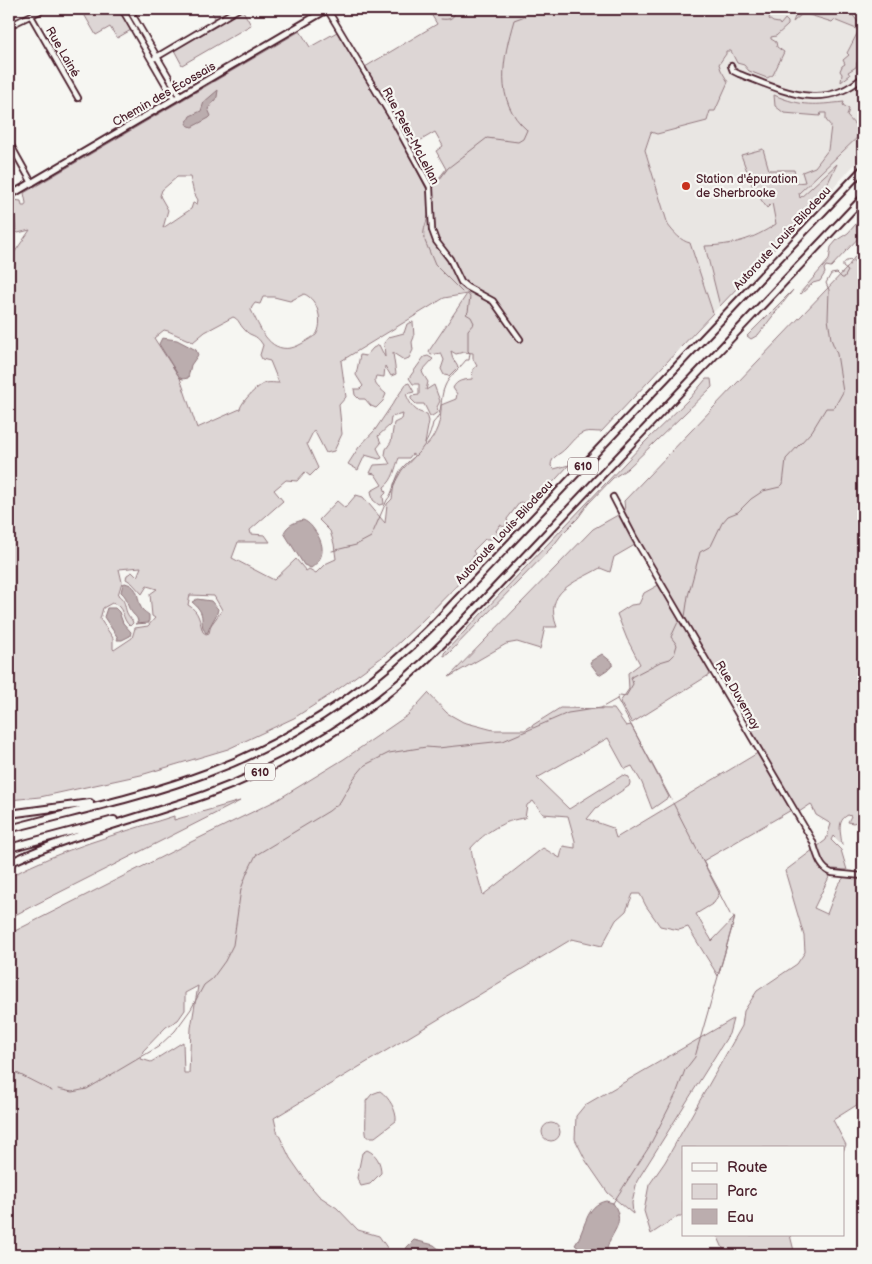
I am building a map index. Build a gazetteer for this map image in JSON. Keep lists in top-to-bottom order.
{
  "streets": {
    "highway": ["Autoroute Louis-Bilodeau", "610"],
    "main road": ["Chemin des Écossais"],
    "street": ["Rue Lainé", "Rue Peter-McLellan", "Rue Duvernay"]
  },
  "crossings": [
    ["Chemin des Écossais", "Rue Peter-McLellan"]
  ],
  "places": ["Station d'épuration de Sherbrooke"],
  "legend": ["Route", "Parc", "Eau"]
}
